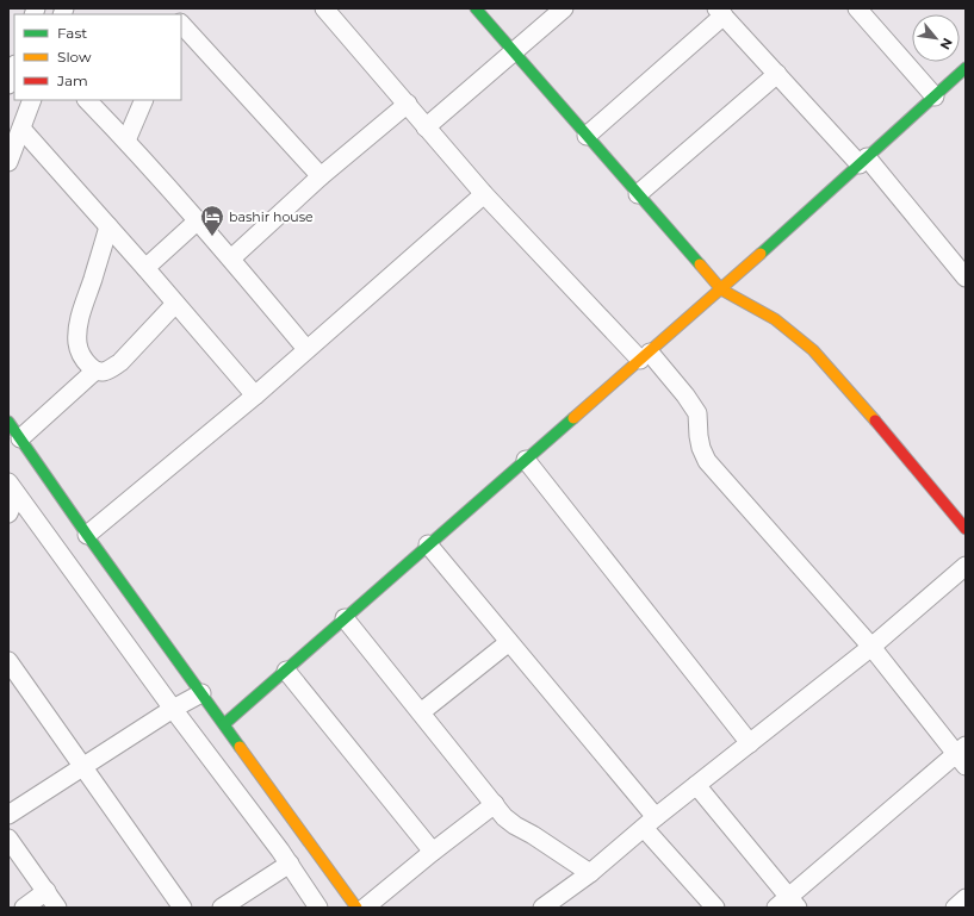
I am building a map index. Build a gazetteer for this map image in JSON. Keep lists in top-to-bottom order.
{
  "places": {
    "hotel": ["bashir house"]
  },
  "legend": ["Fast", "Slow", "Jam"],
  "north": "bottom right"
}
